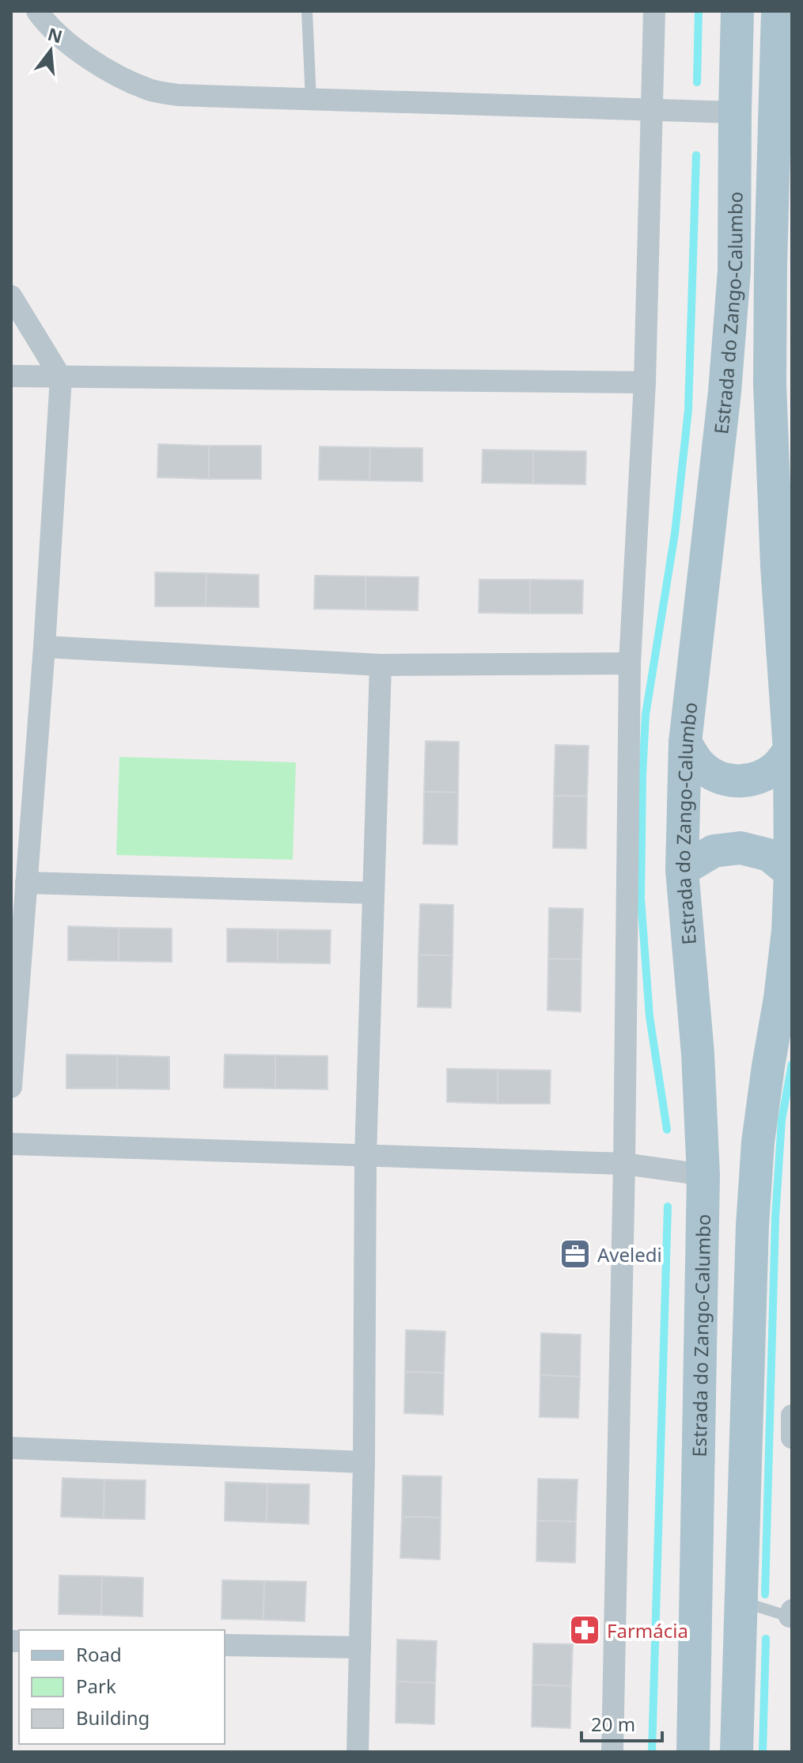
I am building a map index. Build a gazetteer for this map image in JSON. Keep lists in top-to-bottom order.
{
  "streets": {
    "main road": ["Estrada do Zango-Calumbo"]
  },
  "places": {
    "office": ["Aveledi"],
    "pharmacy": ["Farmácia"]
  },
  "legend": ["Road", "Park", "Building"],
  "scale_bar": "20 m",
  "north": "top"
}
